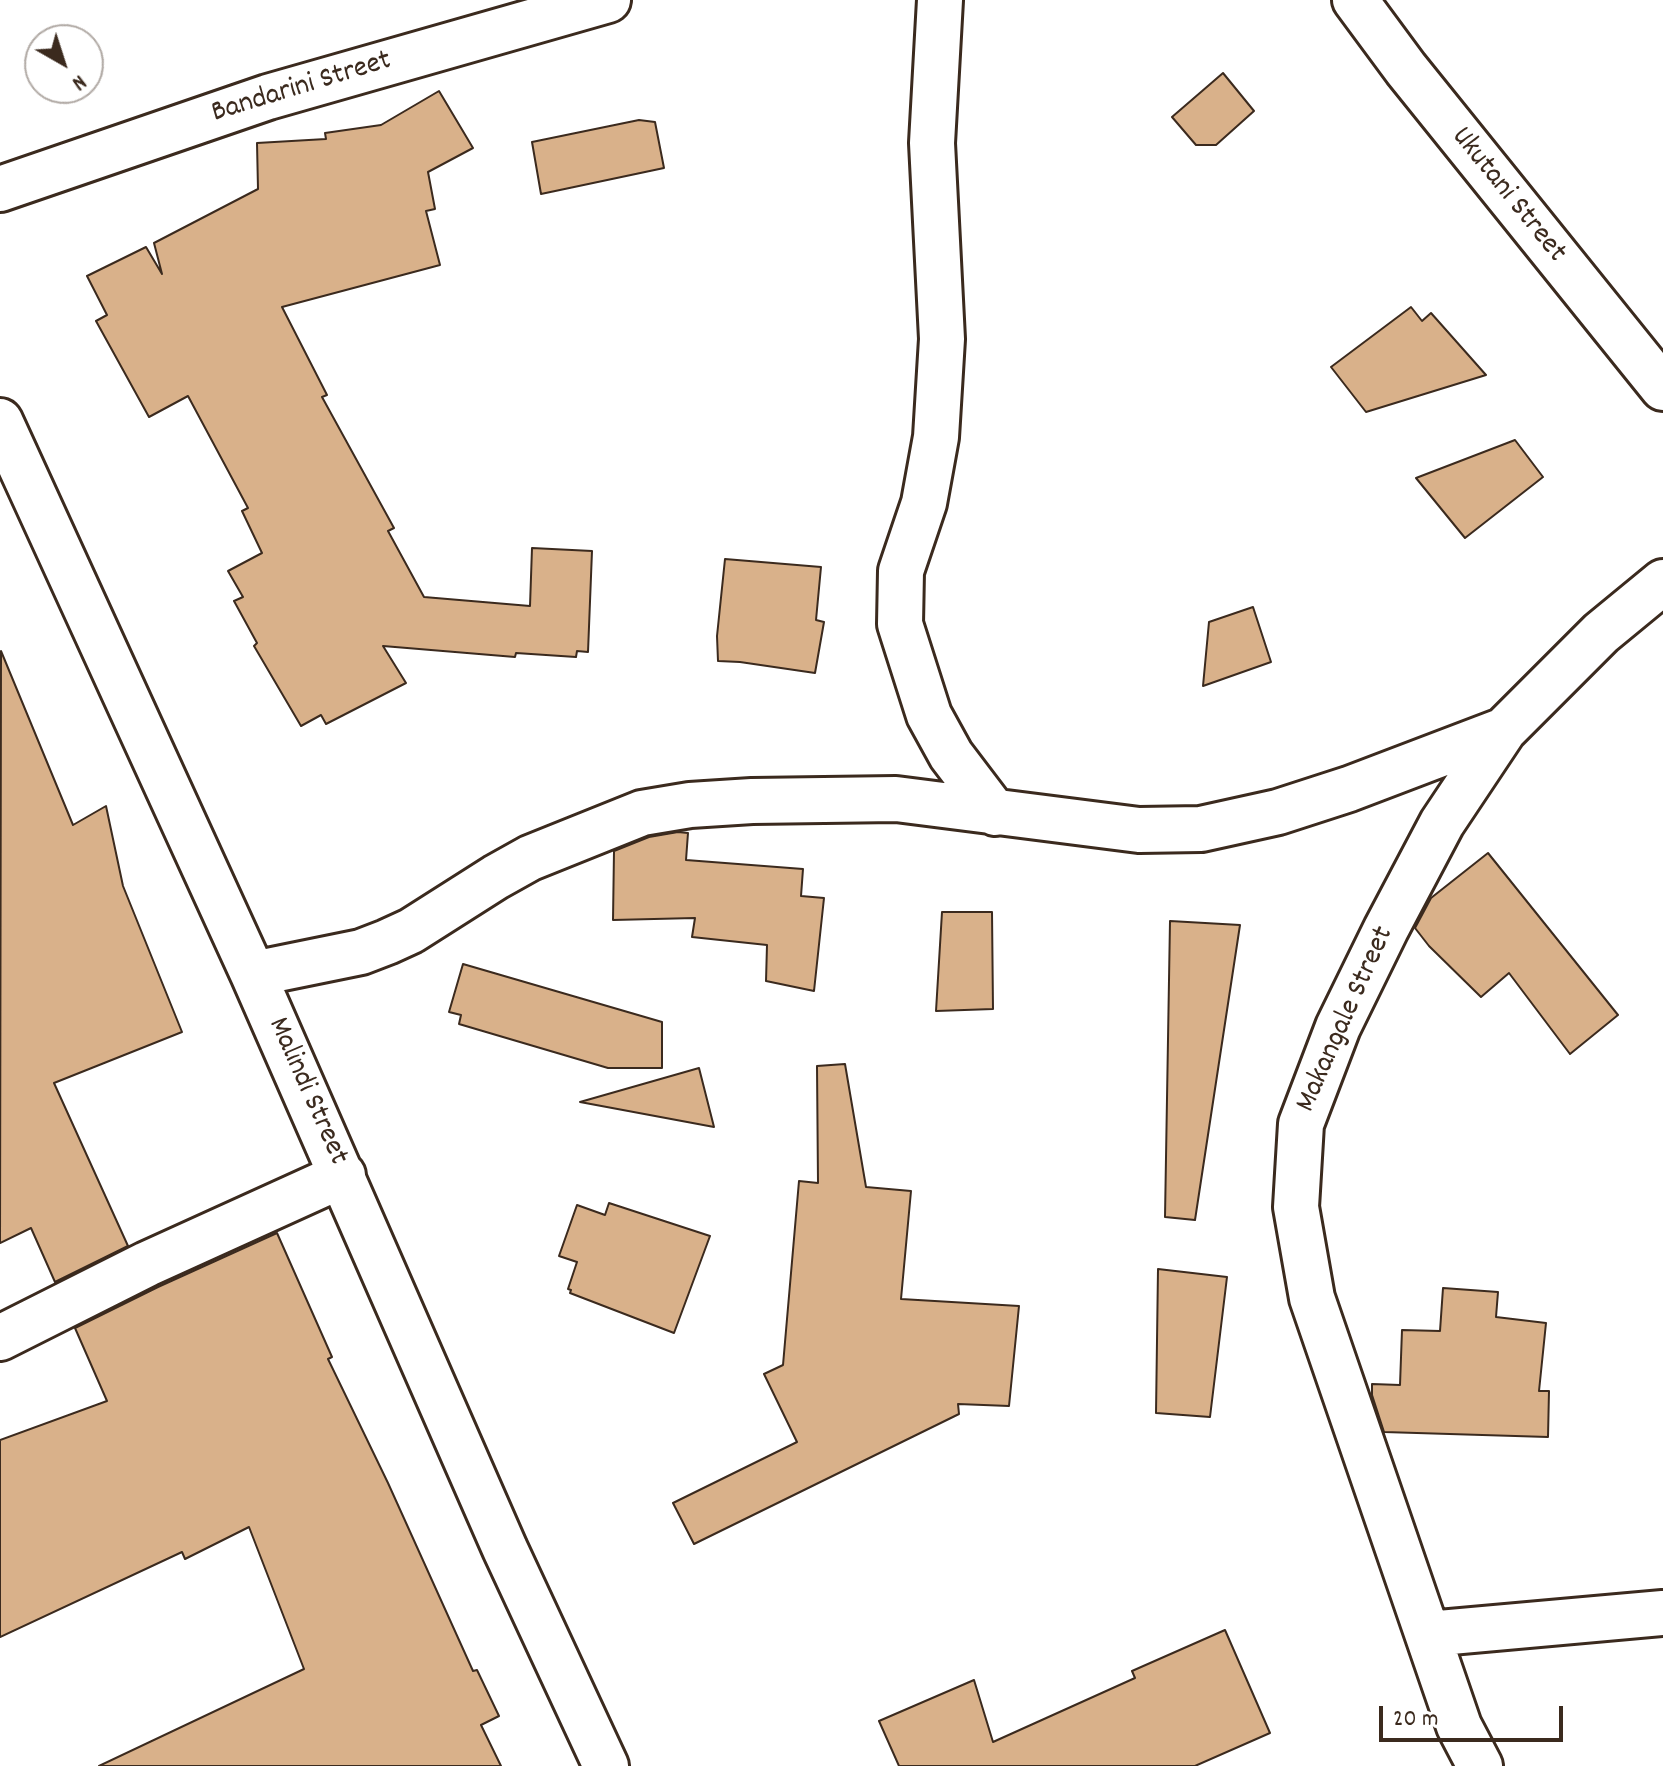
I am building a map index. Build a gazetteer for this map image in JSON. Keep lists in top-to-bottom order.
{
  "streets": {
    "street": [
      "Bandarini Street",
      "Ukutani Street",
      "Makangale Street",
      "Malindi Street"
    ]
  },
  "scale_bar": "20 m",
  "north": "bottom right"
}
